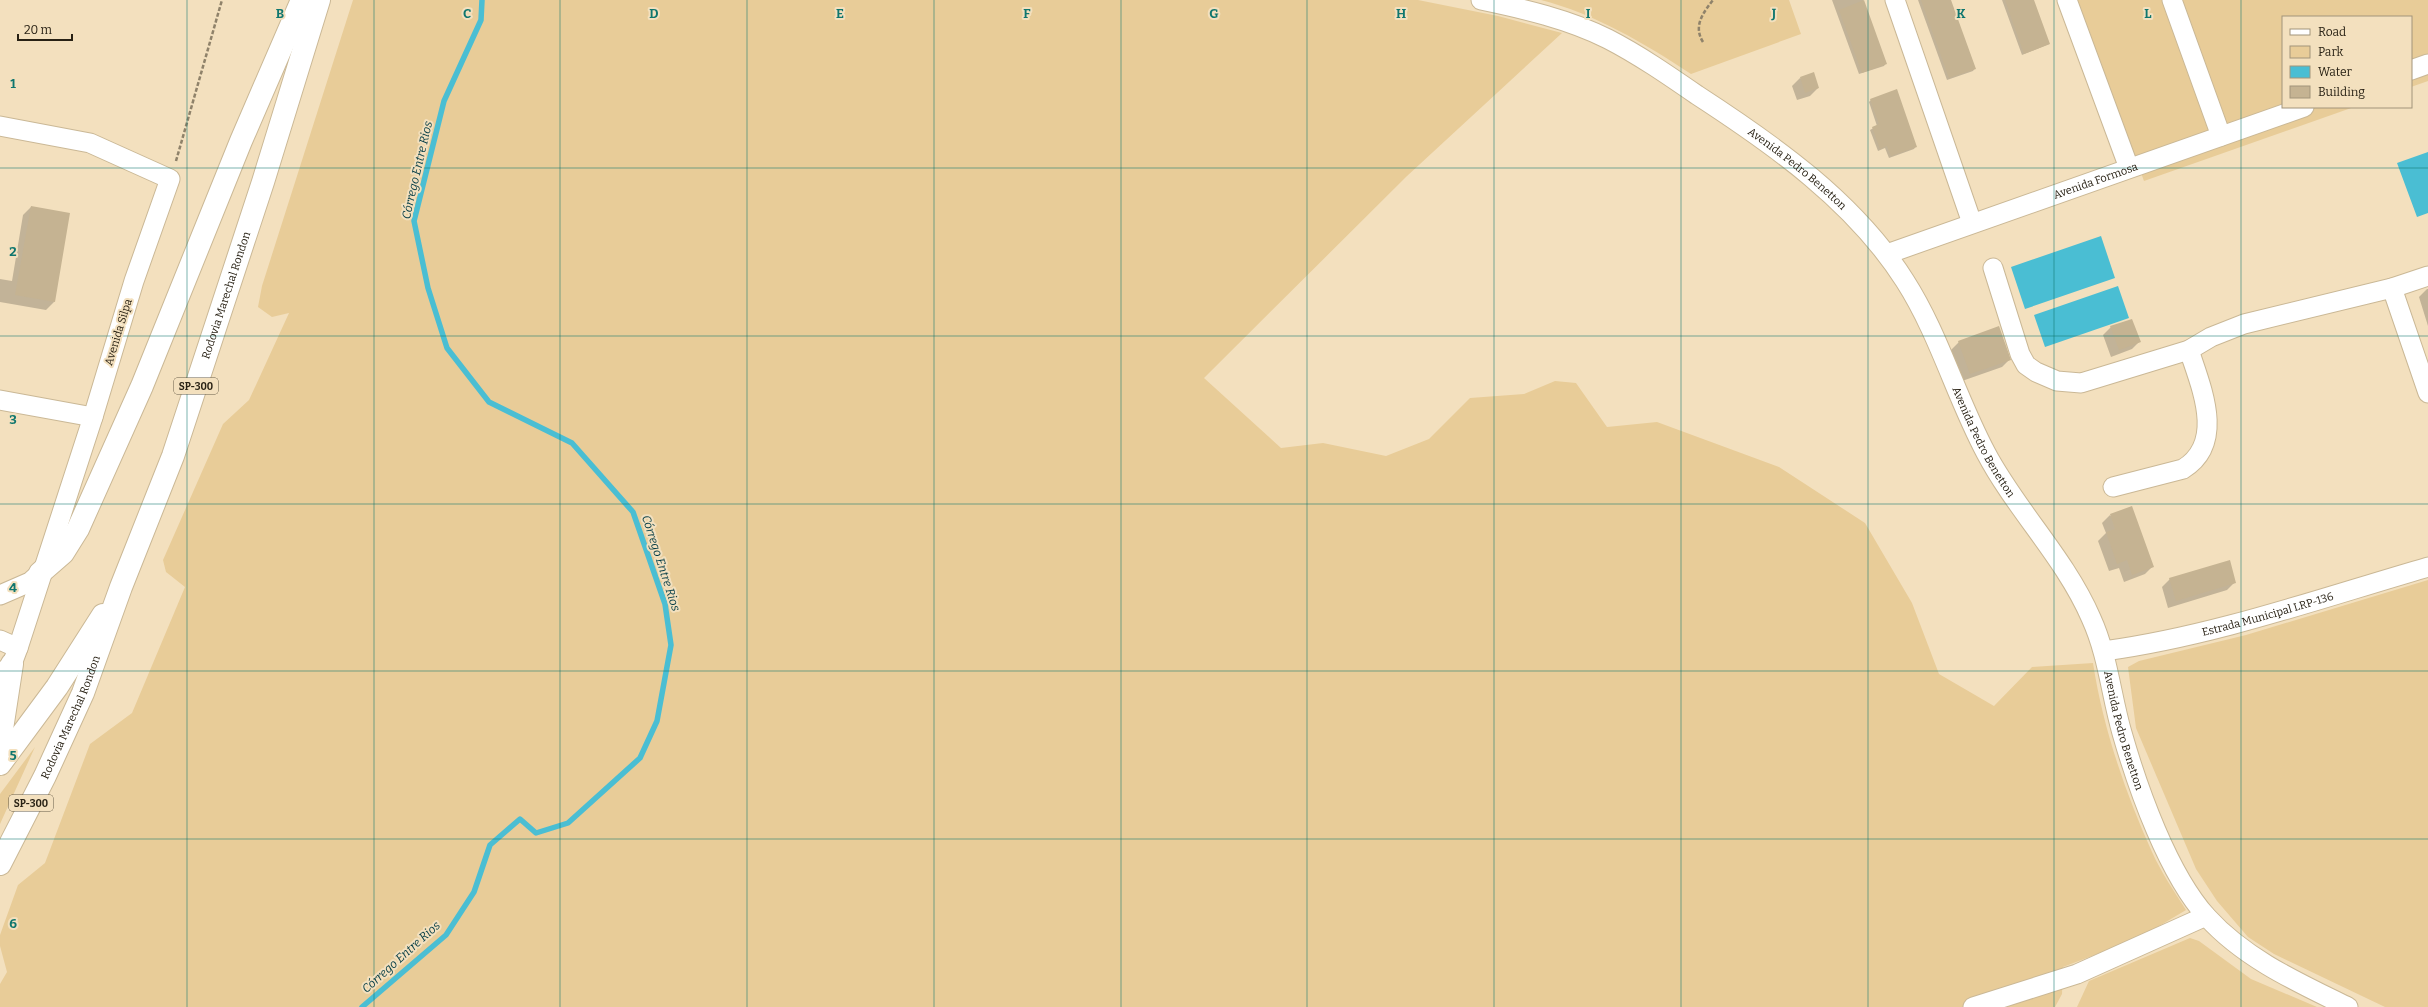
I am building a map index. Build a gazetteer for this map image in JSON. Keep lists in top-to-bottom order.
{
  "streets": {
    "main road": ["Rodovia Marechal Rondon", "SP-300"],
    "street": [
      "Avenida Pedro Benetton",
      "Avenida Formosa",
      "Avenida Silpa",
      "Estrada Municipal LRP-136"
    ]
  },
  "crossings": [
    ["Avenida Pedro Benetton", "Avenida Formosa"],
    ["Avenida Pedro Benetton", "Estrada Municipal LRP-136"]
  ],
  "water": ["Córrego Entre Rios"],
  "legend": [
    "Road",
    "Park",
    "Water",
    "Building"
  ],
  "scale_bar": "20 m",
  "grid": {
    "columns": [
      "B",
      "C",
      "D",
      "E",
      "F",
      "G",
      "H",
      "I",
      "J",
      "K",
      "L"
    ],
    "rows": [
      "1",
      "2",
      "3",
      "4",
      "5",
      "6"
    ]
  }
}
